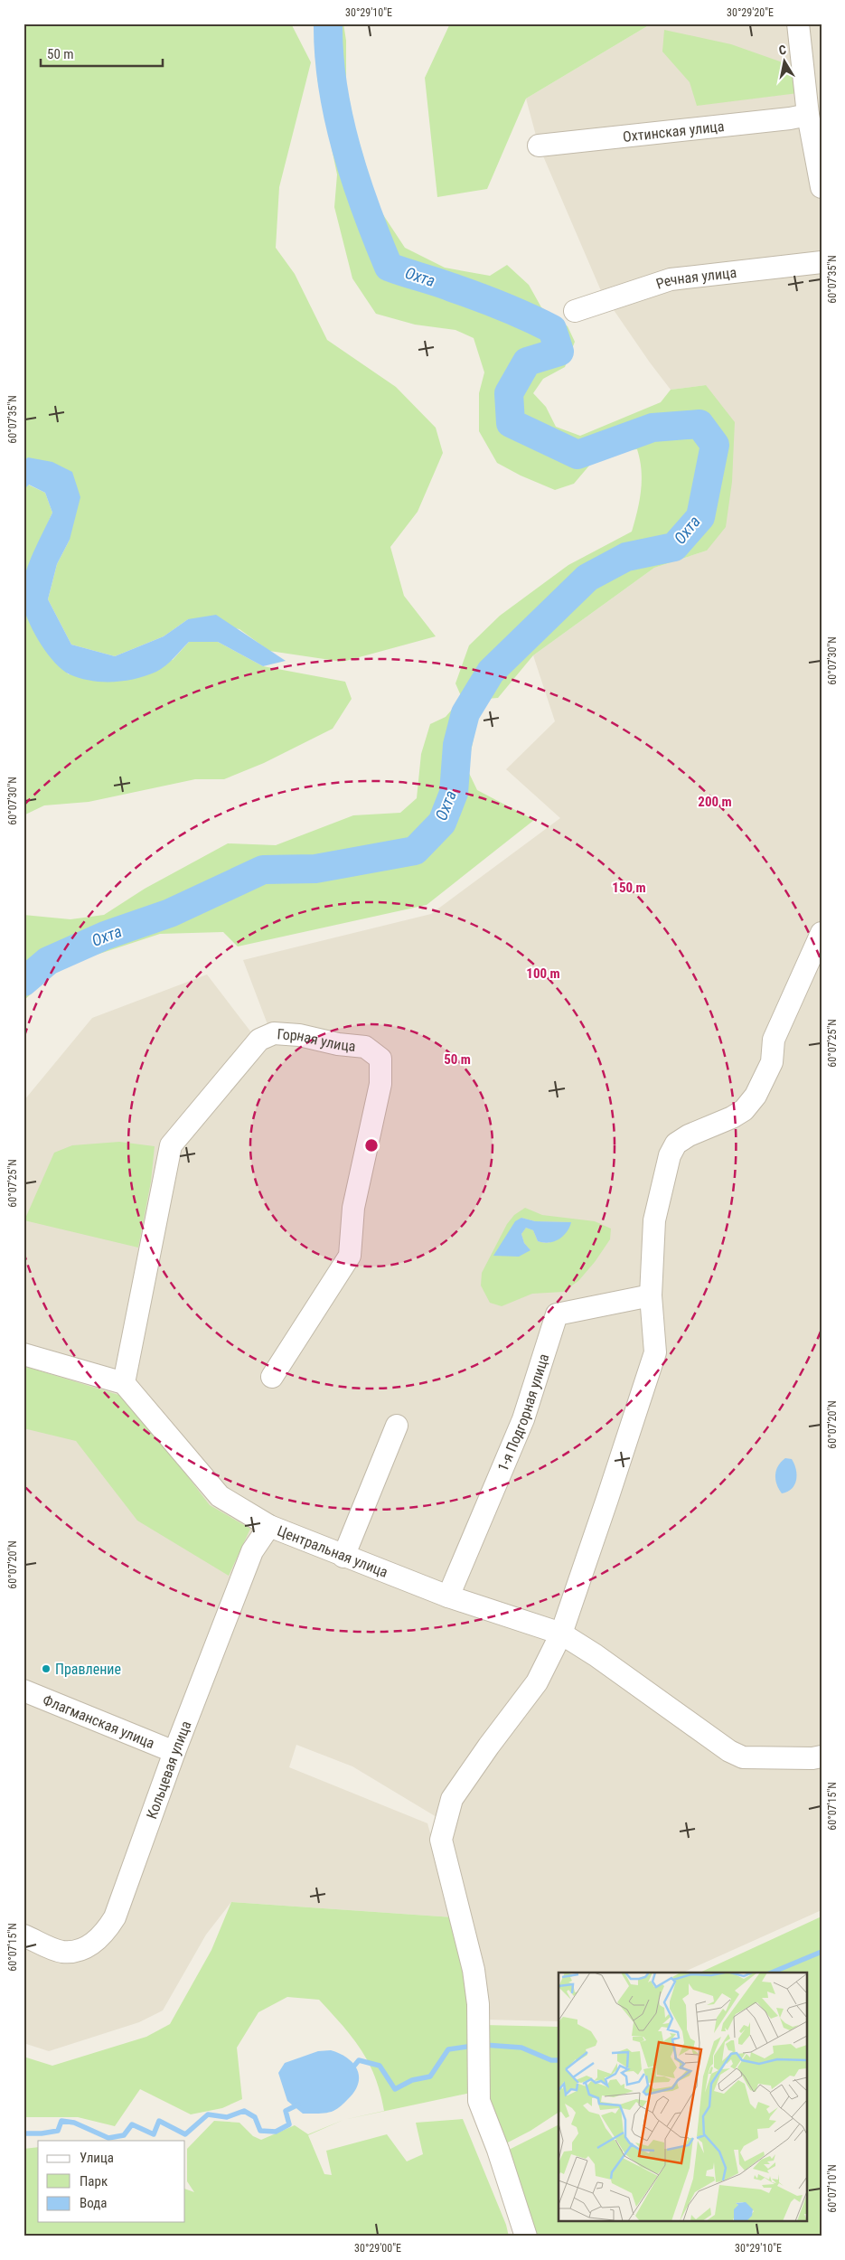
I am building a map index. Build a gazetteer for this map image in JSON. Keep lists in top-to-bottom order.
{
  "streets": {
    "street": [
      "Охтинская улица",
      "Речная улица",
      "Горная улица",
      "1-я Подгорная улица",
      "Центральная улица",
      "Флагманская улица",
      "Кольцевая улица"
    ]
  },
  "crossings": [
    ["Горная улица", "Центральная улица"],
    ["1-я Подгорная улица", "Центральная улица"],
    ["Центральная улица", "Кольцевая улица"],
    ["Флагманская улица", "Кольцевая улица"]
  ],
  "water": ["Охта"],
  "places": ["Правление"],
  "legend": ["Улица", "Парк", "Вода"],
  "scale_bar": "50 m",
  "north": "top",
  "coordinates": [
    "30°29'10\"E",
    "30°29'20\"E",
    "60°07'35\"N",
    "60°07'30\"N",
    "60°07'25\"N",
    "60°07'20\"N",
    "60°07'15\"N",
    "60°07'10\"N",
    "30°29'00\"E"
  ],
  "rings": [
    "200 m",
    "150 m",
    "100 m",
    "50 m"
  ]
}
